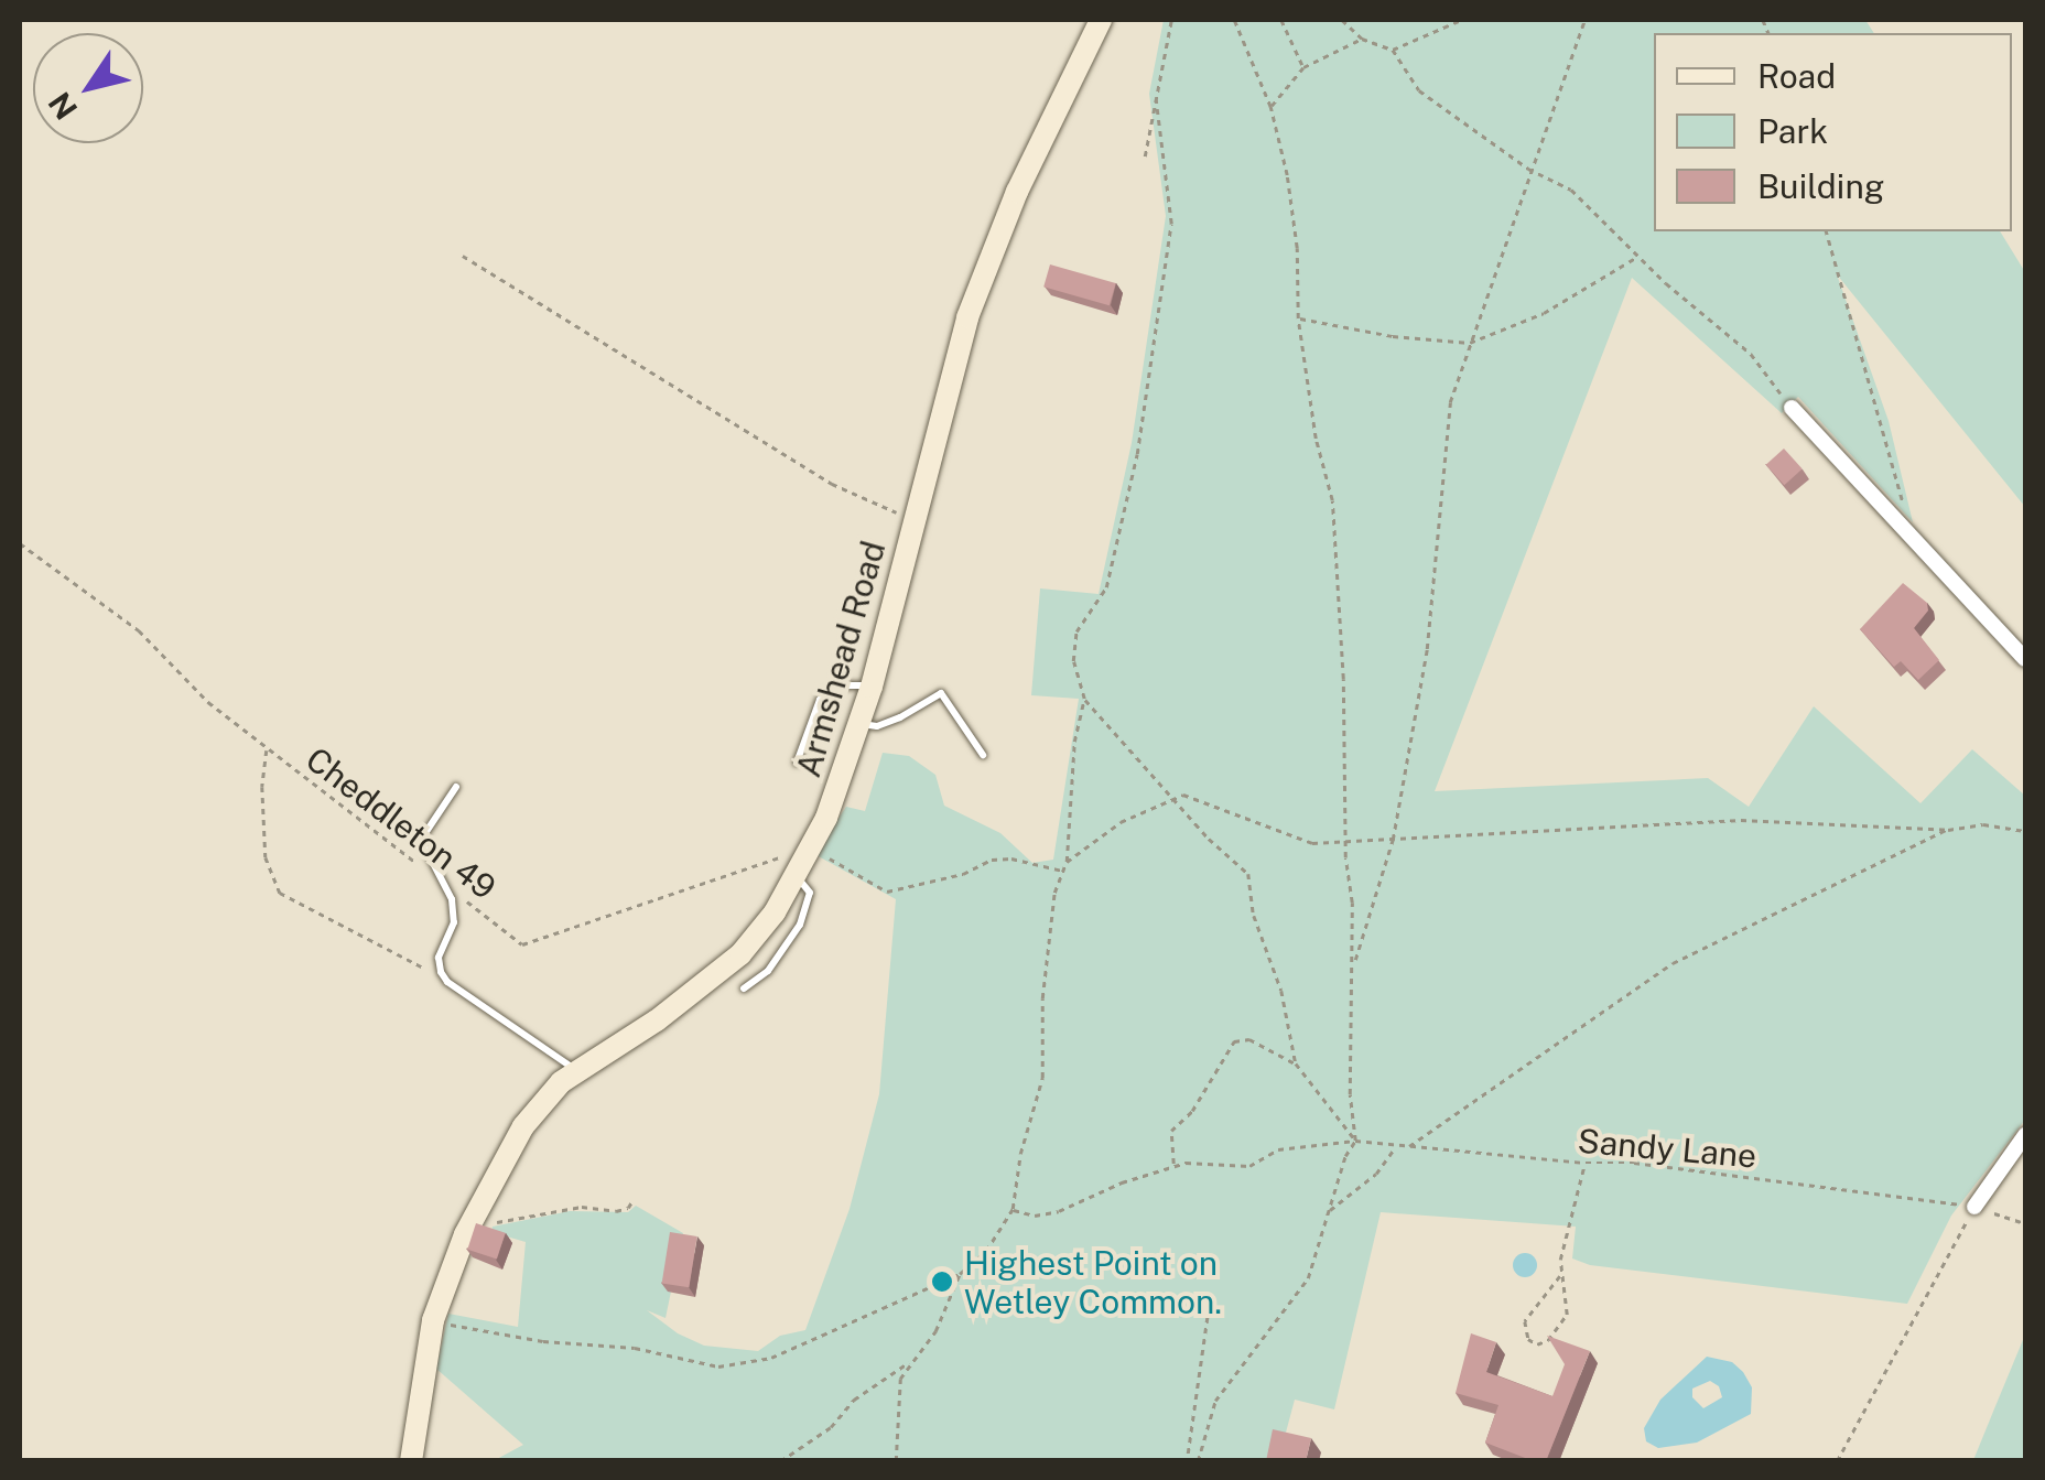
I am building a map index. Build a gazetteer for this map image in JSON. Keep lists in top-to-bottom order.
{
  "streets": {
    "street": ["Armshead Road"],
    "path": ["Cheddleton 49", "Sandy Lane"]
  },
  "crossings": [
    ["Armshead Road", "Cheddleton 49"]
  ],
  "places": ["Highest Point on Wetley Common."],
  "legend": ["Road", "Park", "Building"],
  "north": "bottom left"
}
